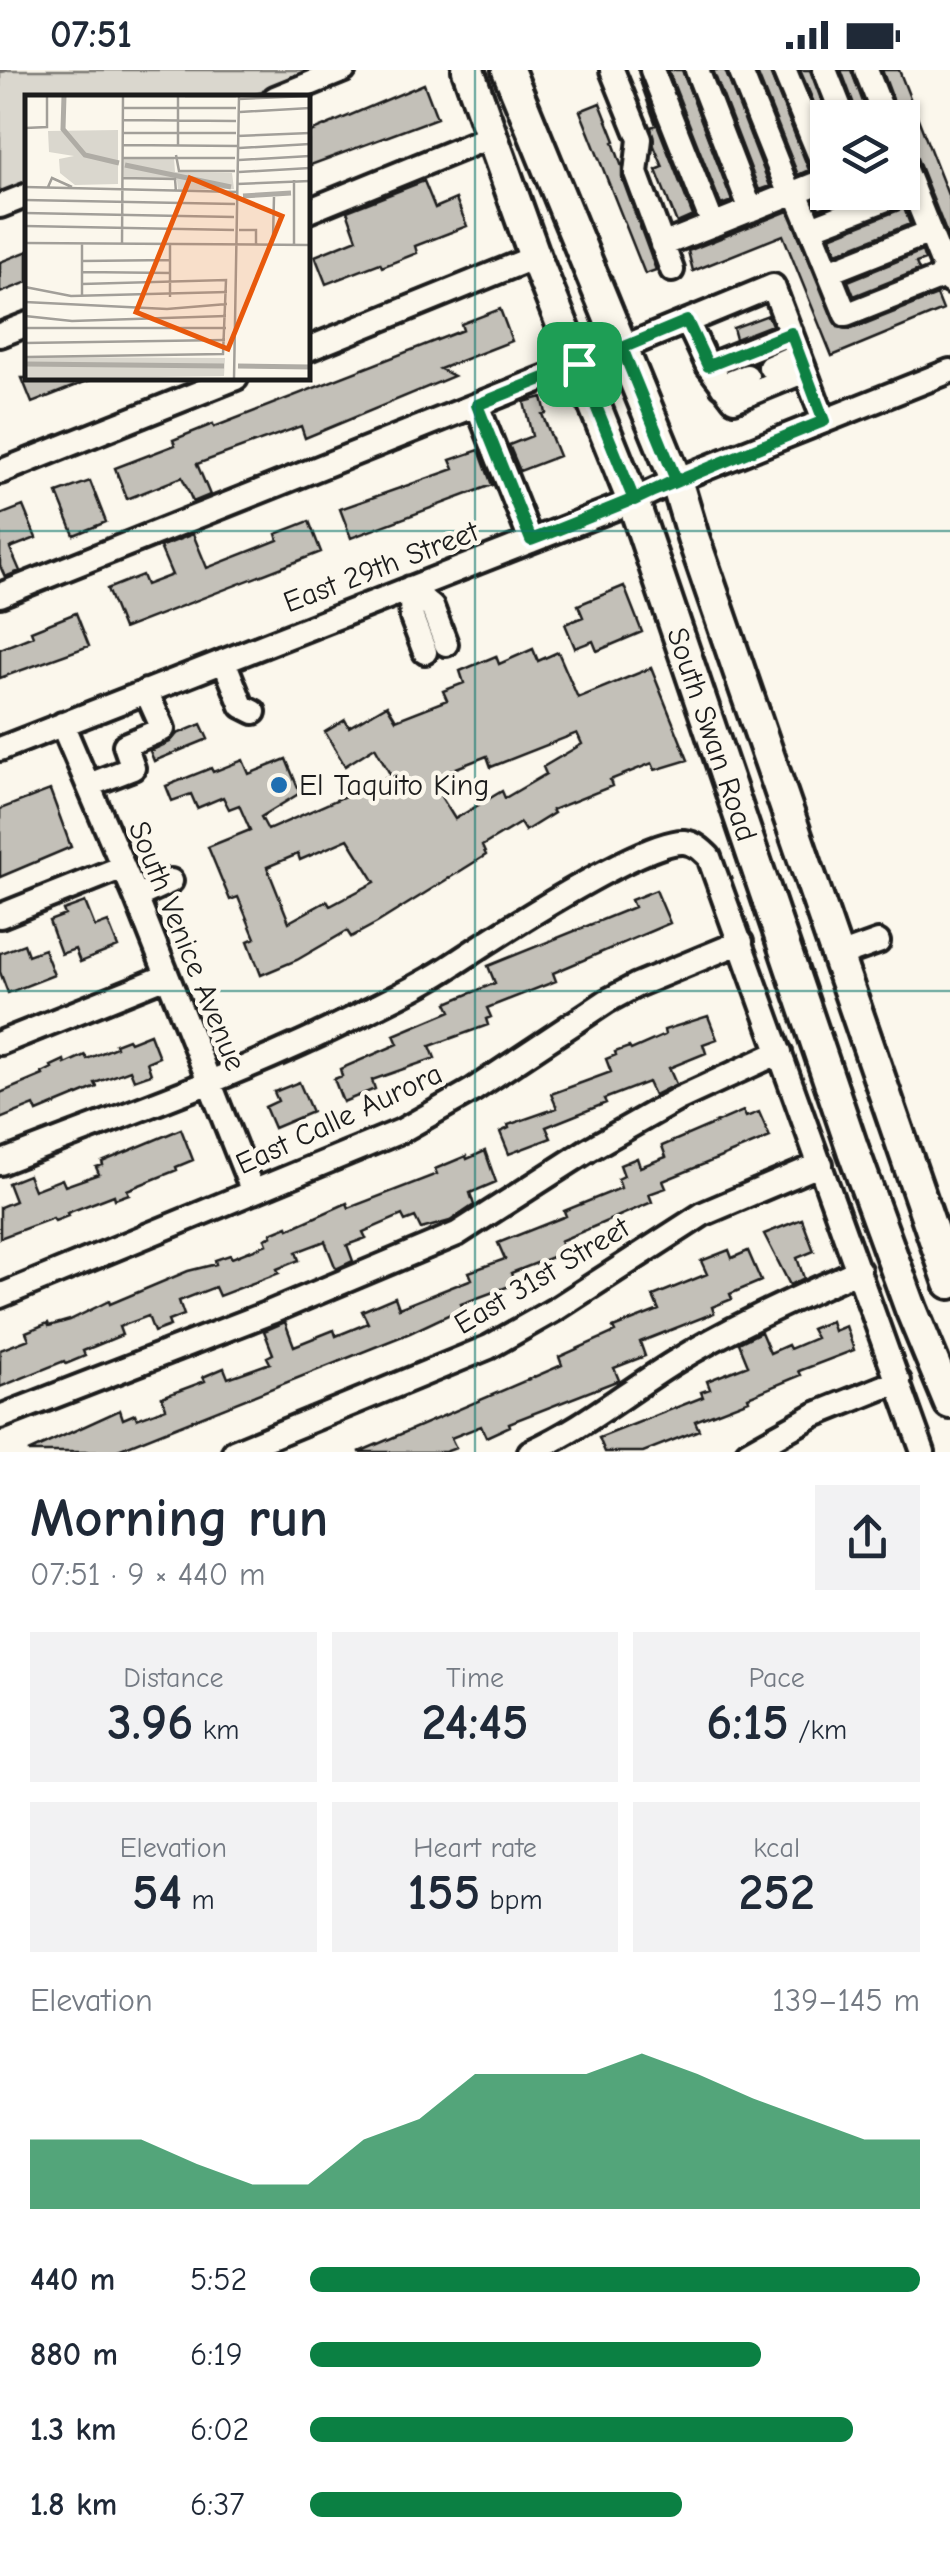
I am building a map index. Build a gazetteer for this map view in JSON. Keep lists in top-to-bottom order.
{
  "streets": {
    "main road": ["South Swan Road"],
    "street": [
      "East 29th Street",
      "South Venice Avenue",
      "East Calle Aurora",
      "East 31st Street"
    ]
  },
  "crossings": [
    ["East 29th Street", "South Swan Road"],
    ["East 29th Street", "South Venice Avenue"],
    ["South Swan Road", "South Venice Avenue"],
    ["South Swan Road", "East Calle Aurora"],
    ["South Swan Road", "East 31st Street"],
    ["South Venice Avenue", "East Calle Aurora"]
  ],
  "places": ["El Taquito King"],
  "page": {
    "status": "07:51",
    "heading": ["Morning run", "07:51 · 9 × 440 m"],
    "stats": [
      ["Distance", "3.96 km"],
      ["Time", "24:45"],
      ["Pace", "6:15 /km"],
      ["Elevation", "54 m"],
      ["Heart rate", "155 bpm"],
      ["kcal", "252"]
    ],
    "chart": ["Elevation", "139–145 m"],
    "list": [
      {
        "name": "440 m",
        "note": "5:52"
      },
      {
        "name": "880 m",
        "note": "6:19"
      },
      {
        "name": "1.3 km",
        "note": "6:02"
      },
      {
        "name": "1.8 km",
        "note": "6:37"
      }
    ]
  }
}
